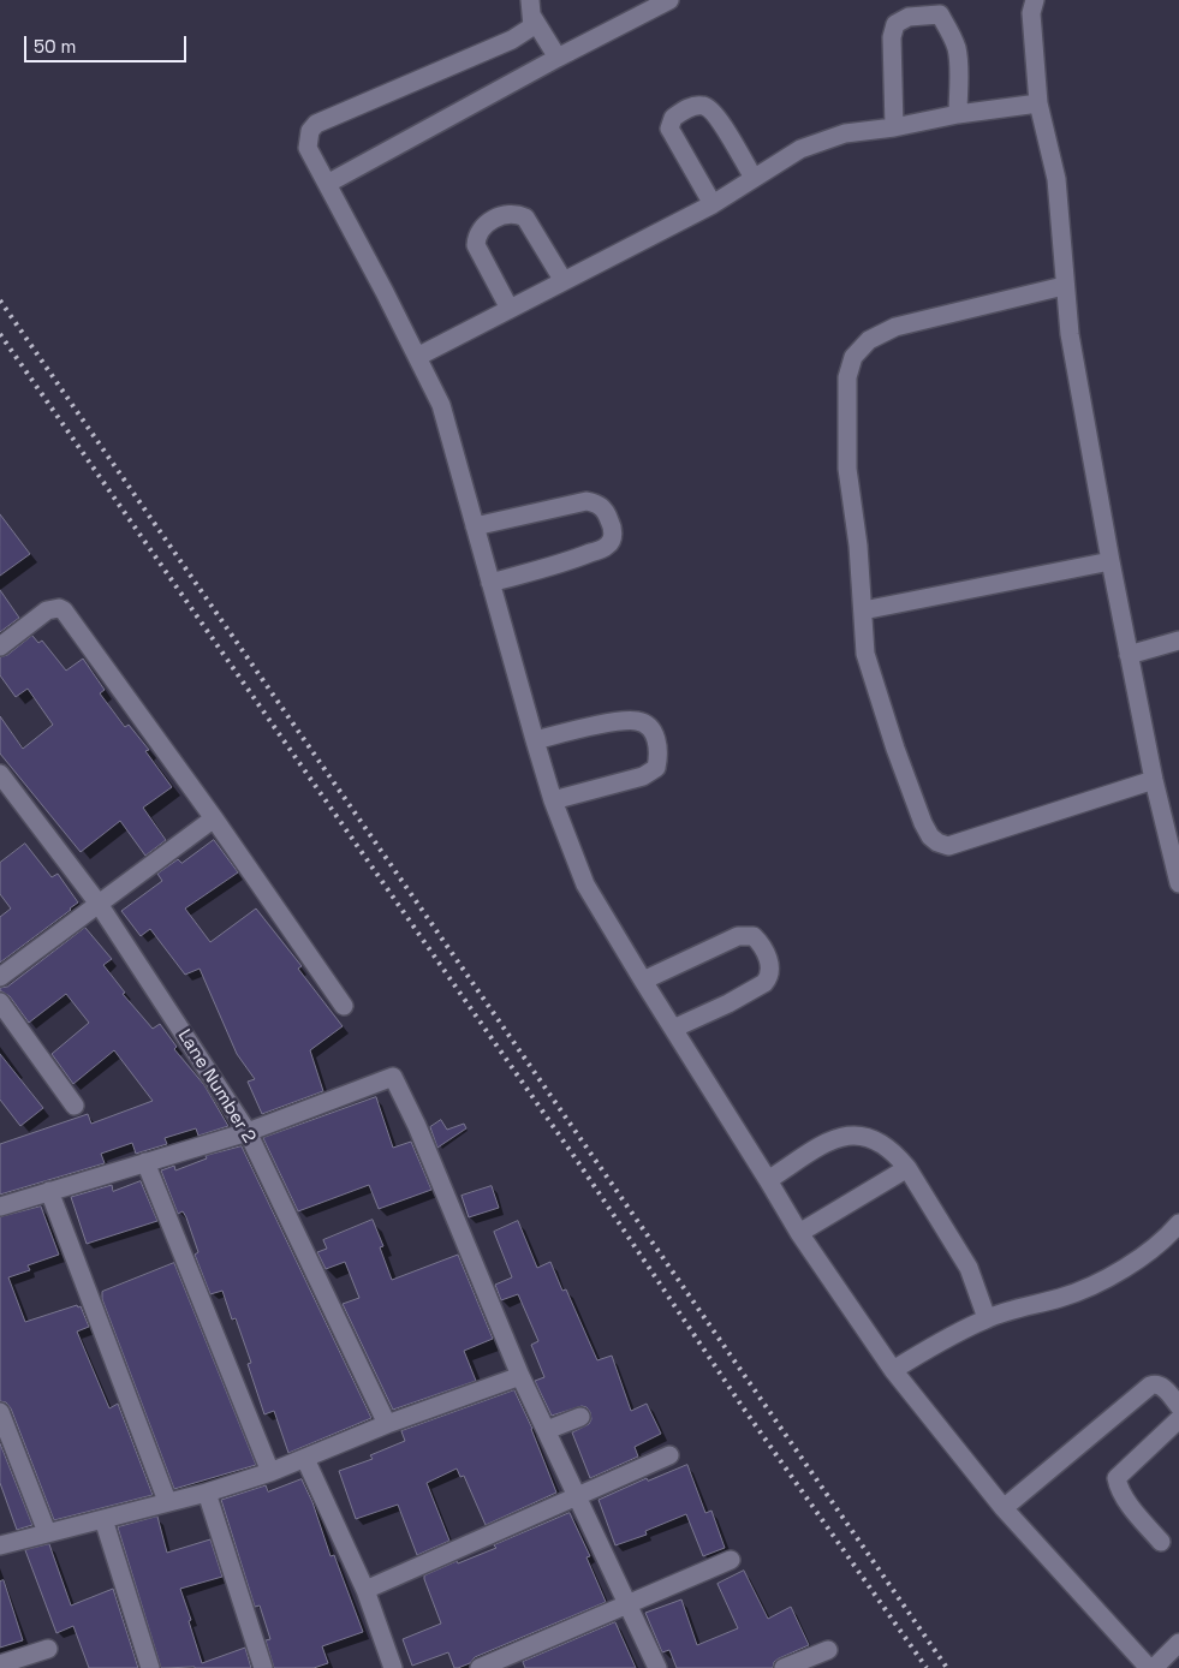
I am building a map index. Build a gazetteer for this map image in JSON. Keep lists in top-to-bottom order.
{
  "streets": {
    "street": ["Lane Number 2"]
  },
  "scale_bar": "50 m"
}
